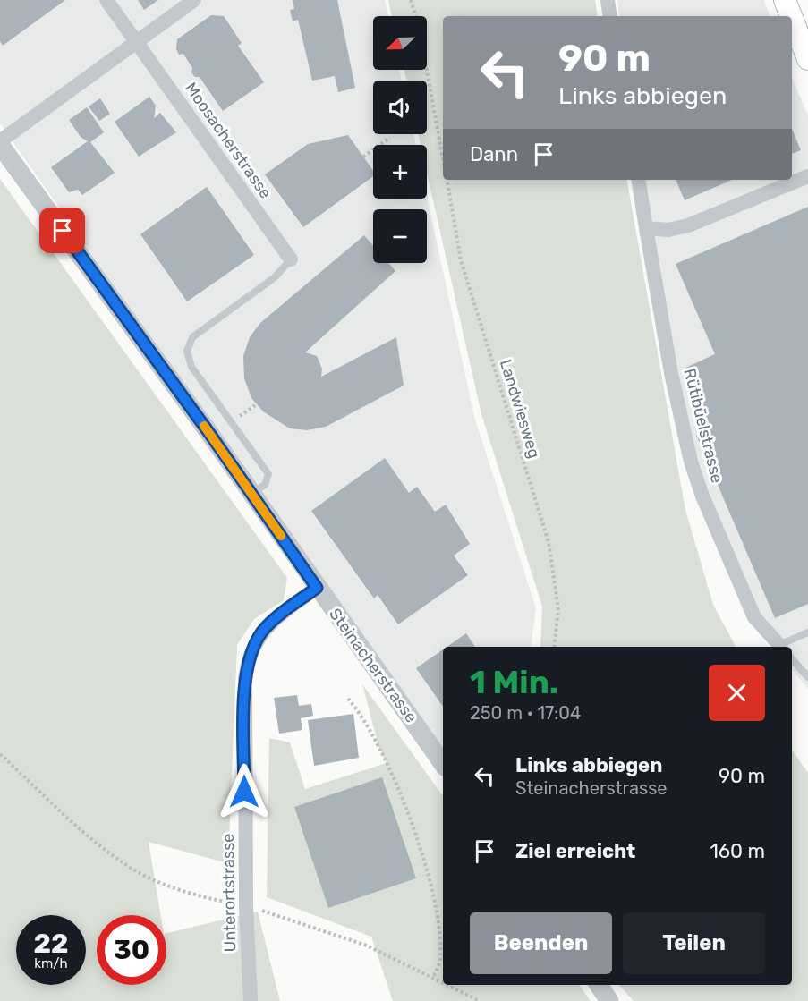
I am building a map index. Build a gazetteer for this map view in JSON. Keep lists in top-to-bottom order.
{
  "streets": {
    "street": [
      "Moosacherstrasse",
      "Rütibüelstrasse",
      "Steinacherstrasse",
      "Unterortstrasse"
    ],
    "path": ["Landwiesweg"]
  },
  "crossings": [
    ["Steinacherstrasse", "Unterortstrasse"]
  ],
  "north": "bottom left",
  "page": {
    "map_buttons": ["+", "−"],
    "turn": ["90 m", "Links abbiegen"],
    "then": "Dann",
    "heading": ["1 Min.", "250 m · 17:04"],
    "list": [
      {
        "name": "Links abbiegen",
        "note": "Steinacherstrasse",
        "value": "90 m"
      },
      {
        "name": "Ziel erreicht",
        "value": "160 m"
      }
    ],
    "buttons": ["Beenden", "Teilen"],
    "speed": "22 km/h",
    "limit": "30"
  }
}
